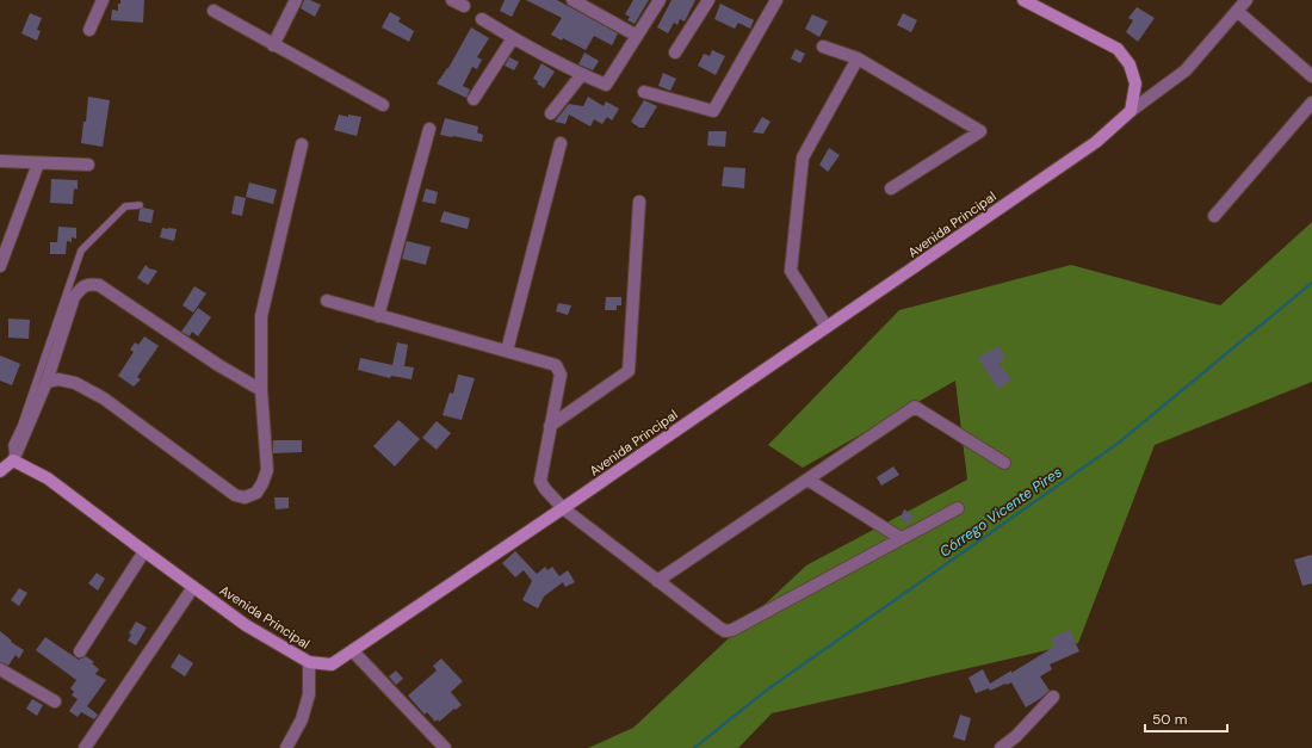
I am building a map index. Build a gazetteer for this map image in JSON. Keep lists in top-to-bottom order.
{
  "streets": {
    "street": ["Avenida Principal"]
  },
  "water": ["Córrego Vicente Pires"],
  "scale_bar": "50 m"
}
